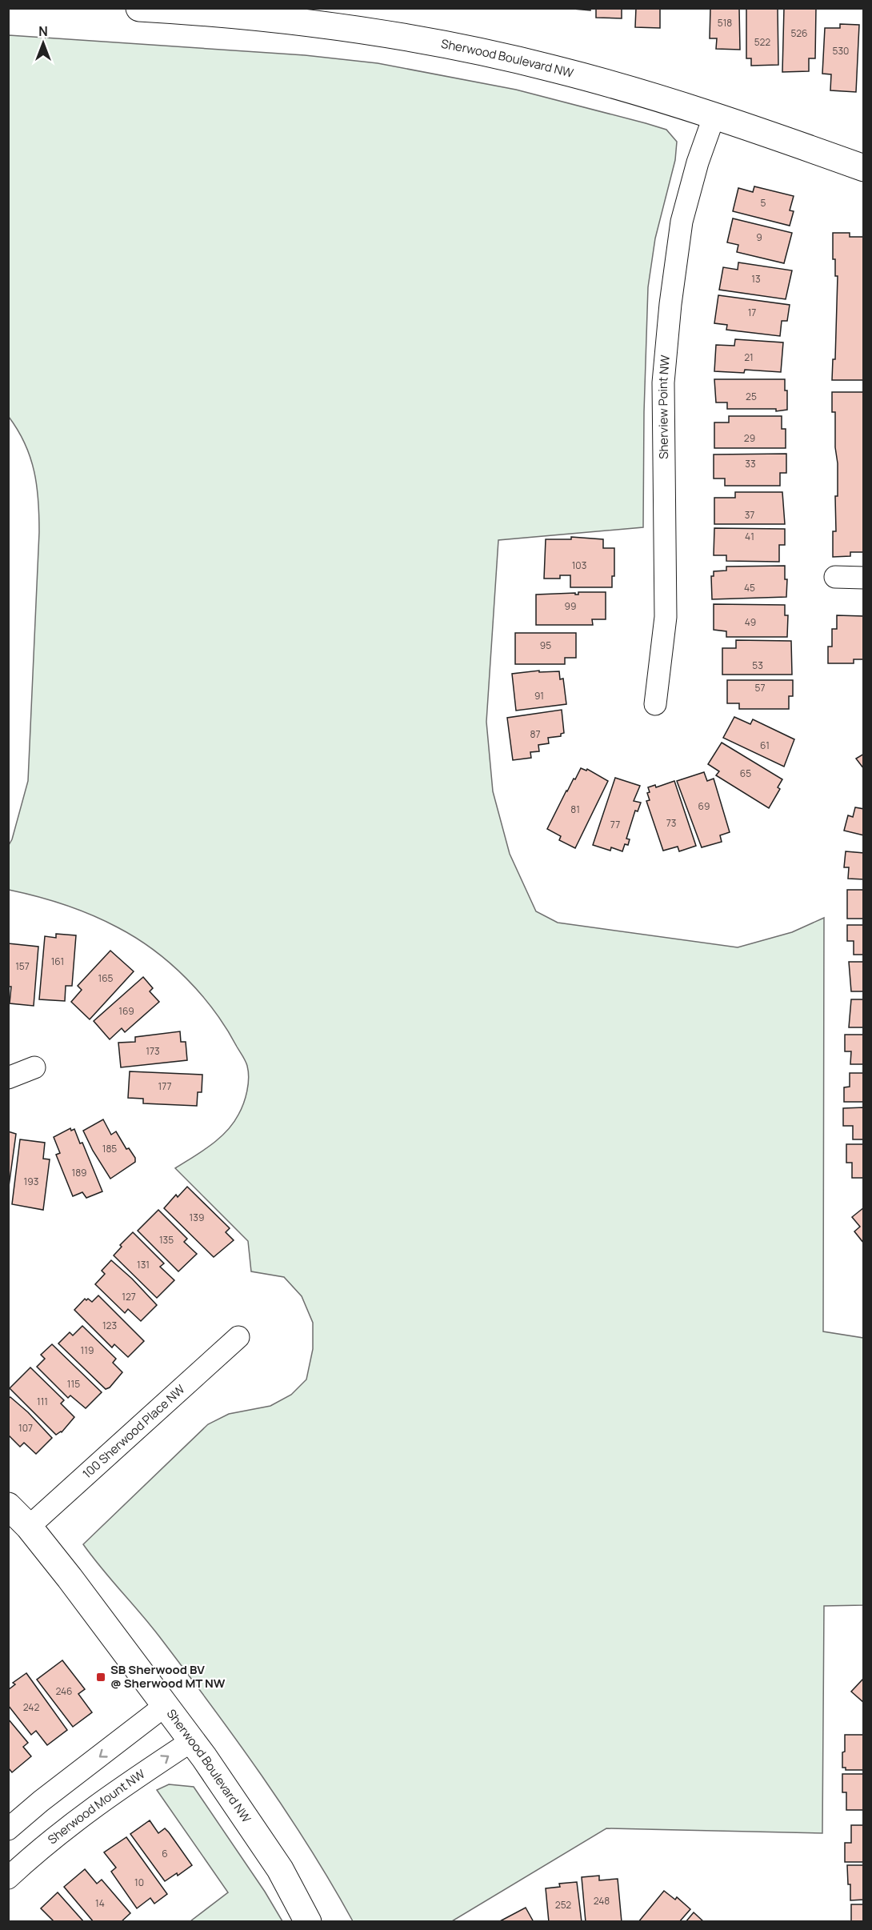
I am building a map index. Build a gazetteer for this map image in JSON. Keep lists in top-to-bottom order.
{
  "streets": {
    "street": [
      "Sherwood Boulevard NW",
      "Sherview Point NW",
      "100 Sherwood Place NW",
      "Sherwood Mount NW"
    ]
  },
  "crossings": [
    ["Sherwood Boulevard NW", "Sherview Point NW"],
    ["Sherwood Boulevard NW", "100 Sherwood Place NW"],
    ["Sherwood Boulevard NW", "Sherwood Mount NW"]
  ],
  "places": {
    "transit": ["SB Sherwood BV @ Sherwood MT NW"]
  },
  "house_numbers": [
    "518",
    "526",
    "522",
    "530",
    "5",
    "9",
    "13",
    "17",
    "21",
    "25",
    "29",
    "33",
    "37",
    "41",
    "103",
    "45",
    "99",
    "49",
    "95",
    "53",
    "57",
    "91",
    "87",
    "61",
    "65",
    "69",
    "81",
    "73",
    "77",
    "161",
    "157",
    "165",
    "169",
    "173",
    "177",
    "185",
    "189",
    "193",
    "139",
    "135",
    "131",
    "127",
    "123",
    "119",
    "115",
    "111",
    "107",
    "246",
    "242",
    "6",
    "10",
    "248",
    "14",
    "252"
  ],
  "north": "top"
}
